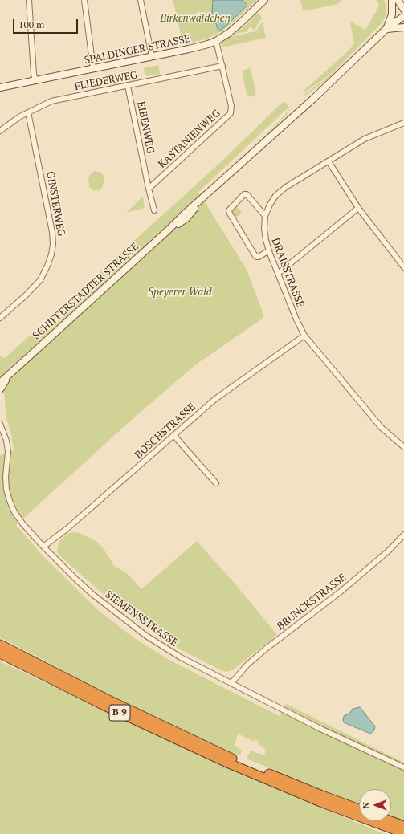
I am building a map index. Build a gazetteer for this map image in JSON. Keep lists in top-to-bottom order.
{
  "streets": {
    "highway": ["B 9"],
    "main road": ["SPALDINGER STRASSE", "SCHIFFERSTADTER STRASSE"],
    "street": [
      "FLIEDERWEG",
      "EIBENWEG",
      "KASTANIENWEG",
      "GINSTERWEG",
      "DRAISSTRASSE",
      "BOSCHSTRASSE",
      "BRUNCKSTRASSE",
      "SIEMENSSTRASSE"
    ]
  },
  "crossings": [
    ["SPALDINGER STRASSE", "KASTANIENWEG"],
    ["FLIEDERWEG", "EIBENWEG"],
    ["FLIEDERWEG", "KASTANIENWEG"],
    ["FLIEDERWEG", "GINSTERWEG"],
    ["EIBENWEG", "KASTANIENWEG"],
    ["DRAISSTRASSE", "BOSCHSTRASSE"],
    ["BOSCHSTRASSE", "SIEMENSSTRASSE"],
    ["BRUNCKSTRASSE", "SIEMENSSTRASSE"]
  ],
  "parks": ["Birkenwäldchen", "Speyerer Wald"],
  "scale_bar": "100 m",
  "north": "left"
}
